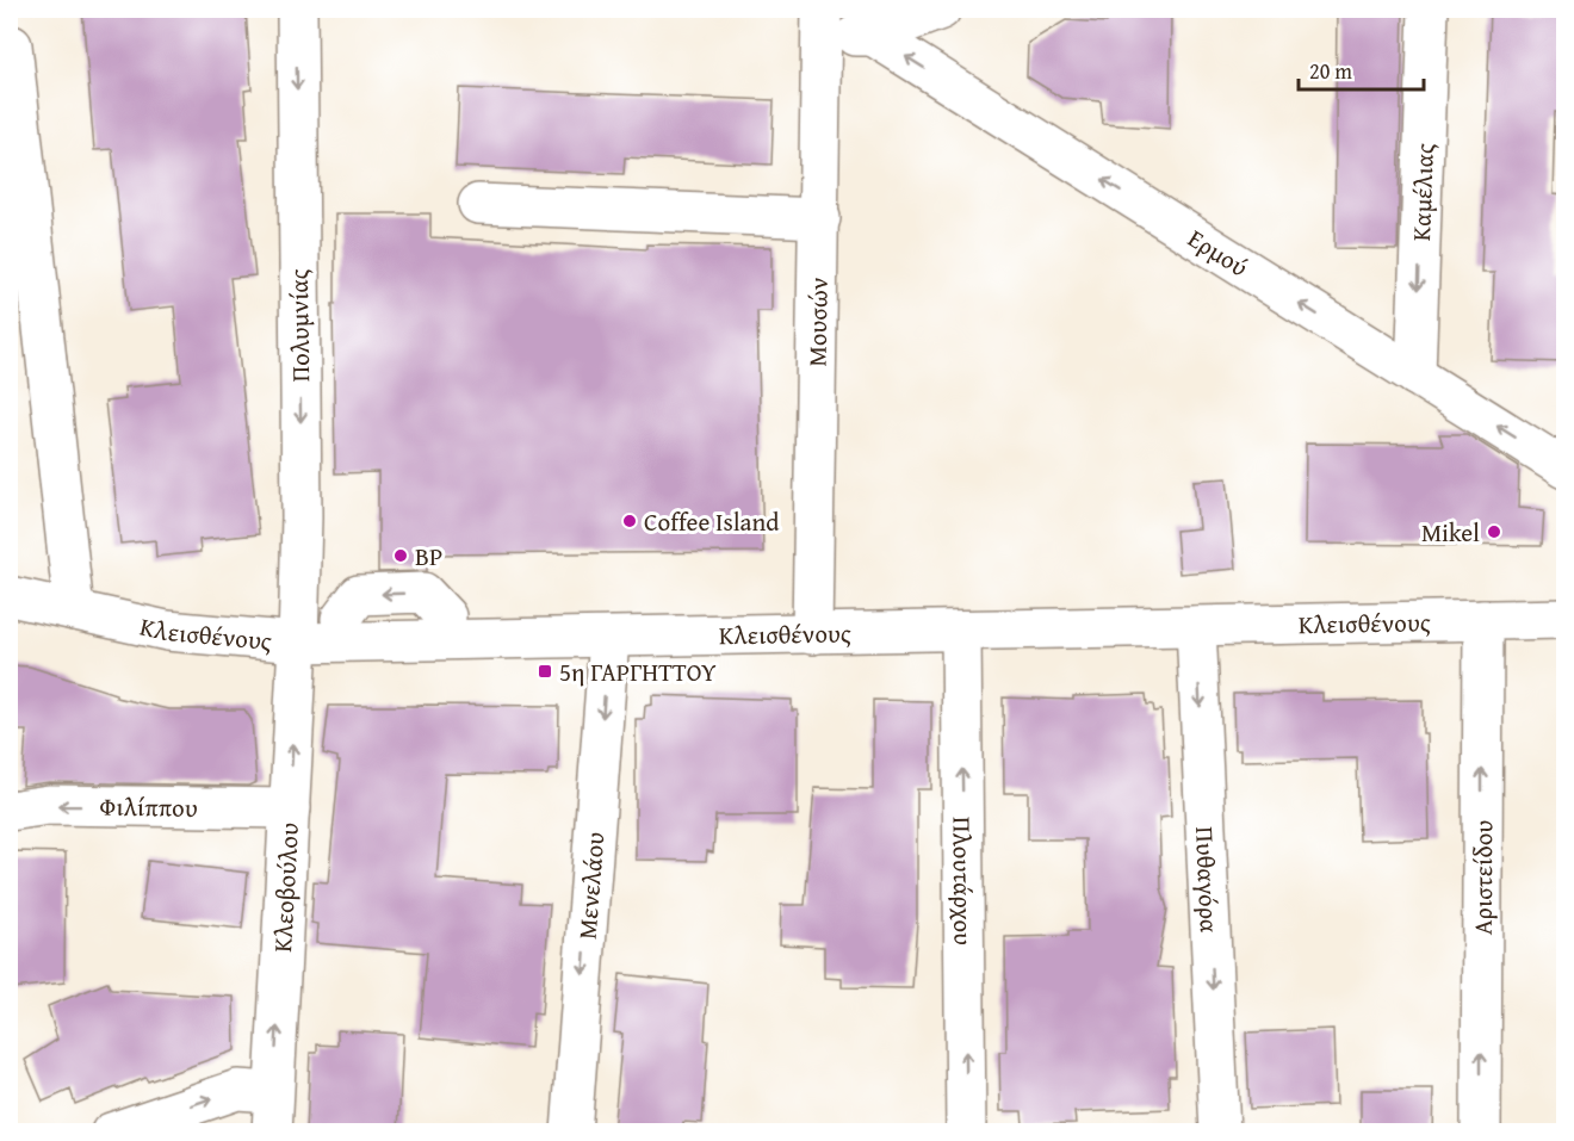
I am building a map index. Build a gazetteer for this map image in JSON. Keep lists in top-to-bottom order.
{
  "streets": {
    "street": [
      "Καμέλιας",
      "Ερμού",
      "Μουσών",
      "Πολυμνίας",
      "Κλεισθένους",
      "Φιλίππου",
      "Αριστείδου",
      "Πυθαγόρα",
      "Πλουτάρχου",
      "Μενελάου",
      "Κλεοβούλου"
    ]
  },
  "crossings": [
    ["Καμέλιας", "Ερμού"],
    ["Μουσών", "Κλεισθένους"],
    ["Πολυμνίας", "Κλεισθένους"],
    ["Πολυμνίας", "Κλεοβούλου"],
    ["Κλεισθένους", "Αριστείδου"],
    ["Κλεισθένους", "Πυθαγόρα"],
    ["Κλεισθένους", "Πλουτάρχου"],
    ["Κλεισθένους", "Μενελάου"],
    ["Κλεισθένους", "Κλεοβούλου"],
    ["Φιλίππου", "Κλεοβούλου"]
  ],
  "one_way": [
    "Καμέλιας",
    "Ερμού",
    "Αριστείδου",
    "Πυθαγόρα",
    "Πλουτάρχου",
    "Μενελάου",
    "Κλεοβούλου"
  ],
  "places": {
    "other": ["Coffee Island", "Mikel", "BP"],
    "transit": ["5η ΓΑΡΓΗΤΤΟΥ"]
  },
  "scale_bar": "20 m"
}
